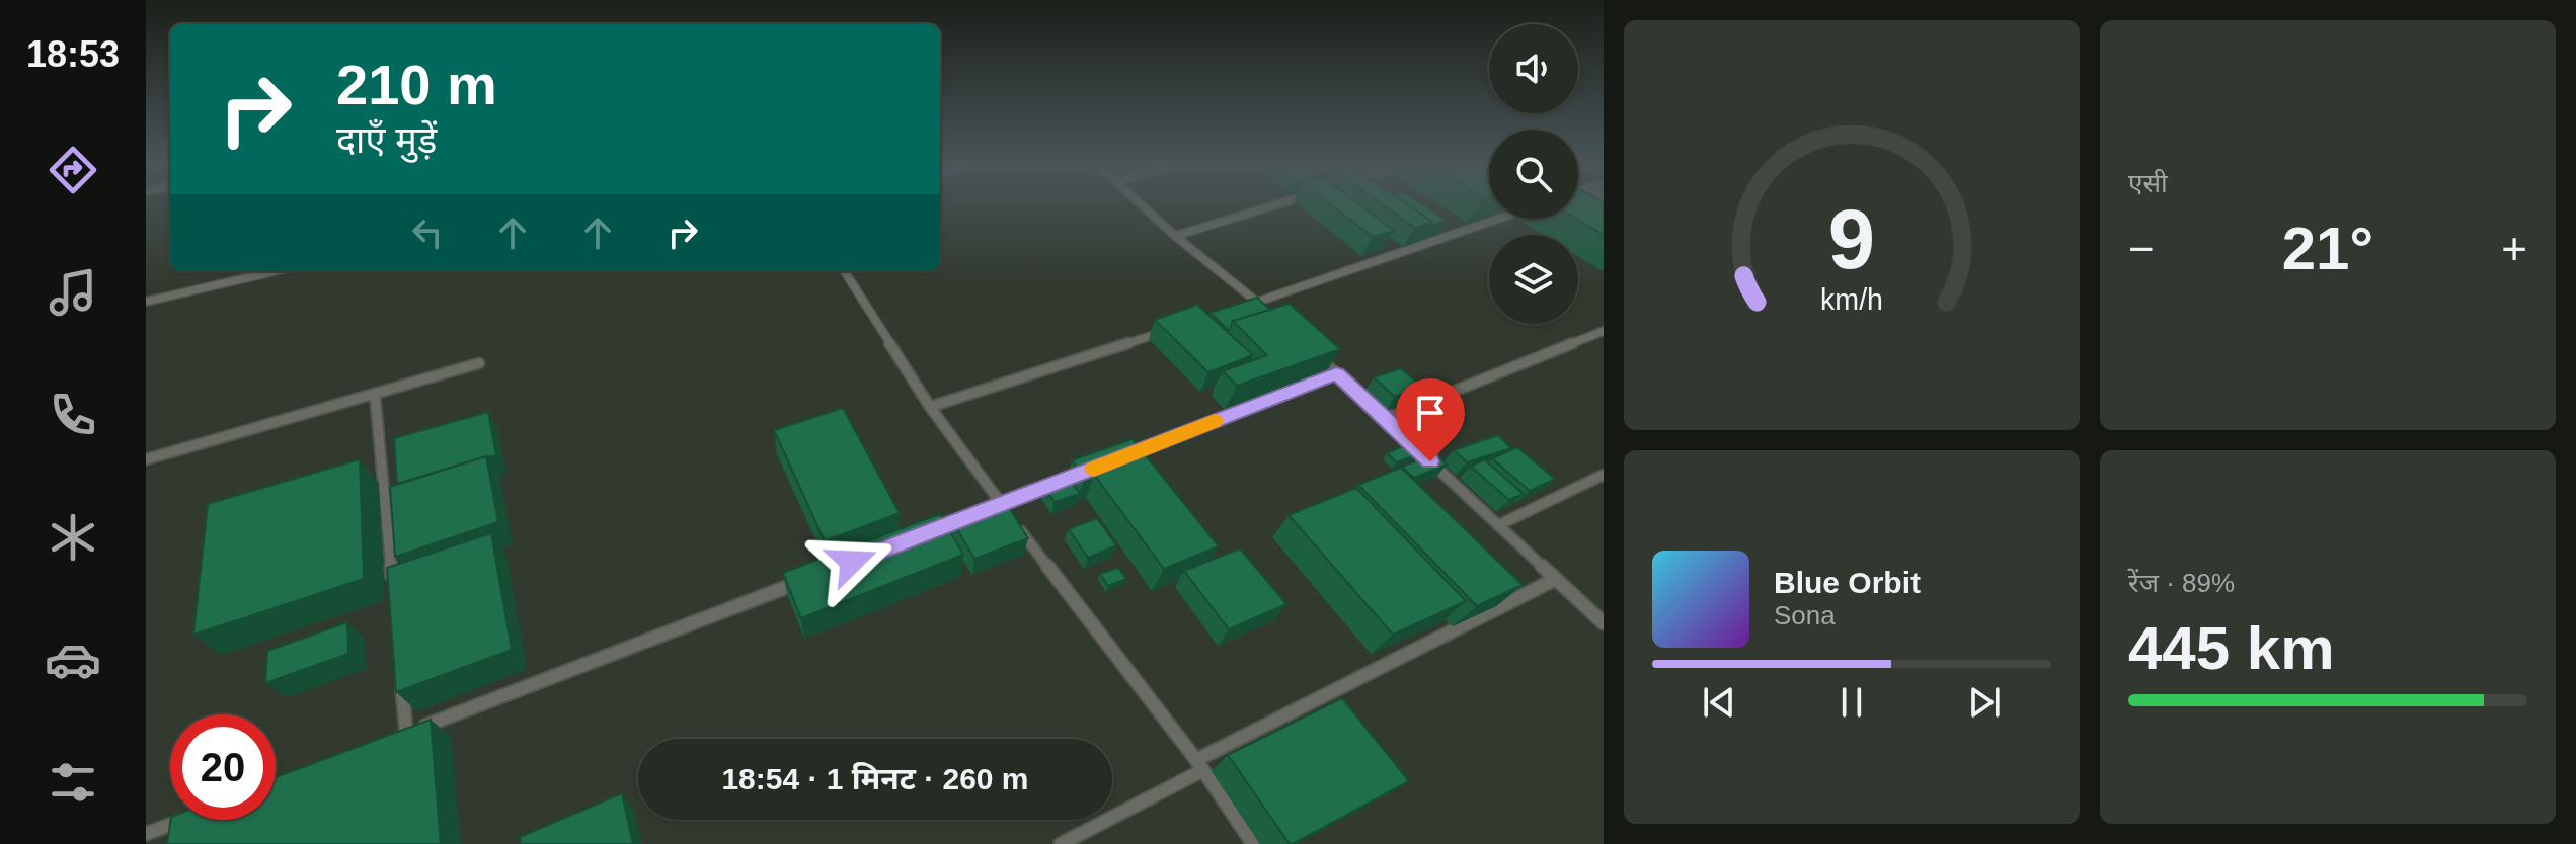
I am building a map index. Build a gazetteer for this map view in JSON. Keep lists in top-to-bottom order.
{
  "page": {
    "tabs": "18:53",
    "tile": [
      "एसी",
      ["रेंज · 89%", "445 km"]
    ],
    "turn": ["210 m", "दाएँ मुड़ें"],
    "heat": ["−", "21°", "+"],
    "song": ["Blue Orbit", "Sona"],
    "limit": "20",
    "trip": "18:54 · 1 मिनट · 260 m",
    "gauge": ["9", "km/h"]
  }
}
